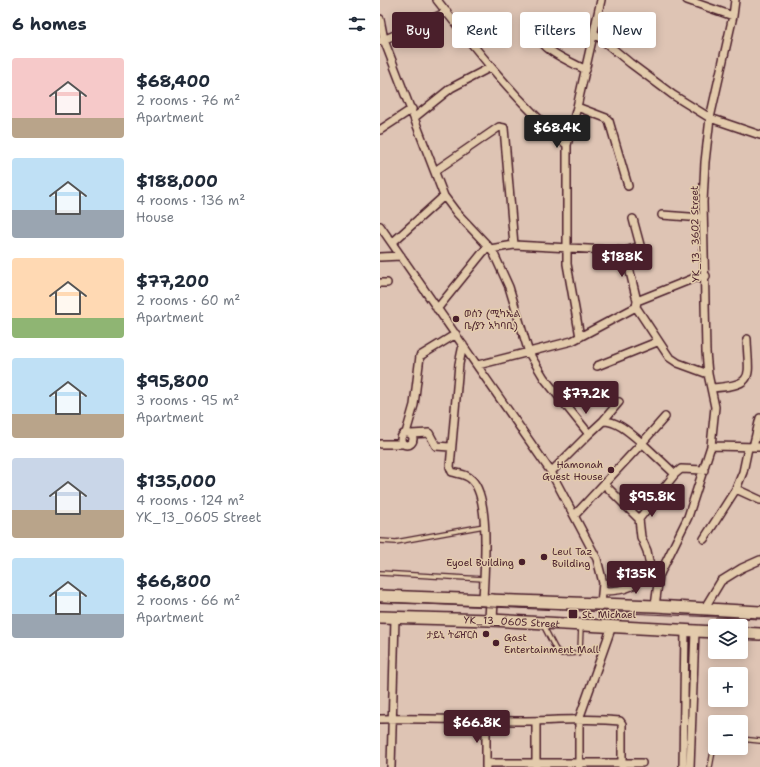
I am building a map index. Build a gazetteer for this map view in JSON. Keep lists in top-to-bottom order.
{
  "streets": {
    "main road": ["YK_13_0605 Street"],
    "street": ["YK_13_3602 Street"]
  },
  "places": {
    "other": [
      "ወሰን (ሚካኤል ቤ/ያን አካባቢ)",
      "Hamonah Guest House",
      "Leul Taz Building",
      "Eyoel Building",
      "ታይኒ ትሬዠርስ",
      "Gast Entertainment Mall"
    ],
    "transit": ["St. Michael"]
  },
  "page": {
    "heading": "6 homes",
    "chip": [
      "Buy",
      "Rent",
      "Filters",
      "New"
    ],
    "list": [
      {
        "name": "$68,400",
        "note": "2 rooms · 76 m² · Apartment"
      },
      {
        "name": "$188,000",
        "note": "4 rooms · 136 m² · House"
      },
      {
        "name": "$77,200",
        "note": "2 rooms · 60 m² · Apartment"
      },
      {
        "name": "$95,800",
        "note": "3 rooms · 95 m² · Apartment"
      },
      {
        "name": "$135,000",
        "note": "4 rooms · 124 m² · YK_13_0605 Street"
      },
      {
        "name": "$66,800",
        "note": "2 rooms · 66 m² · Apartment"
      }
    ],
    "price": [
      "$68.4K",
      "$188K",
      "$77.2K",
      "$95.8K",
      "$135K",
      "$66.8K"
    ],
    "map_buttons": ["+", "−"]
  }
}
